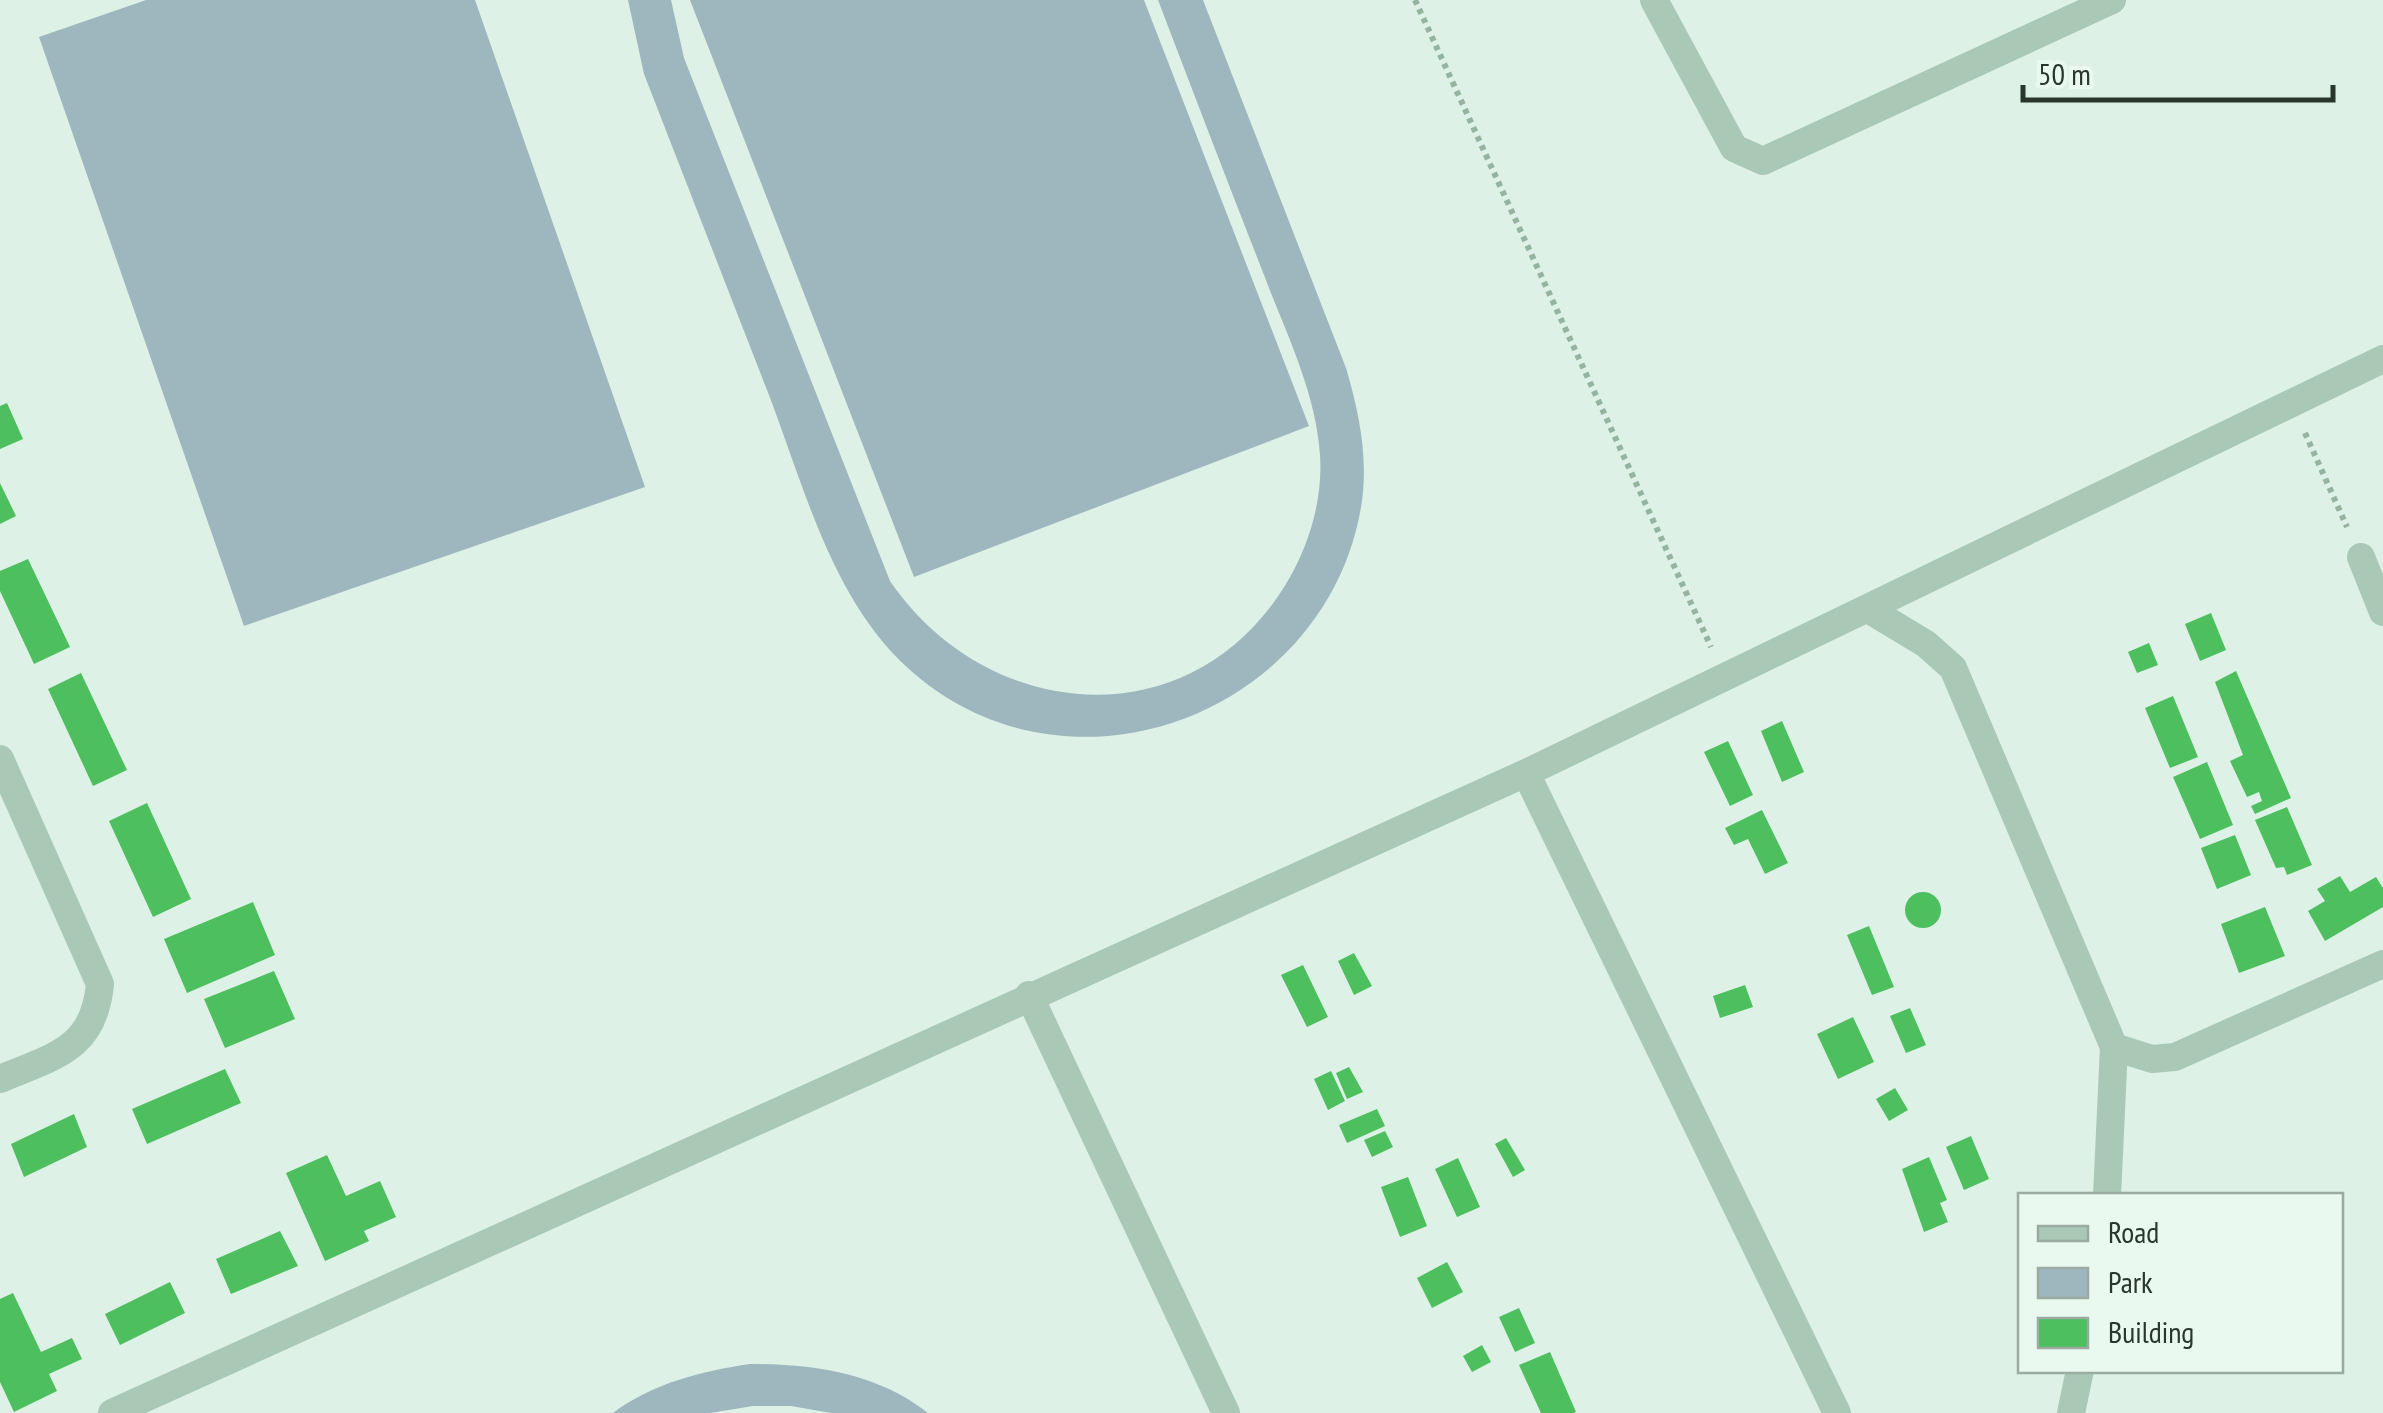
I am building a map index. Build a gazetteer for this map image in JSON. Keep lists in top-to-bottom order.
{
  "legend": ["Road", "Park", "Building"],
  "scale_bar": "50 m"
}
